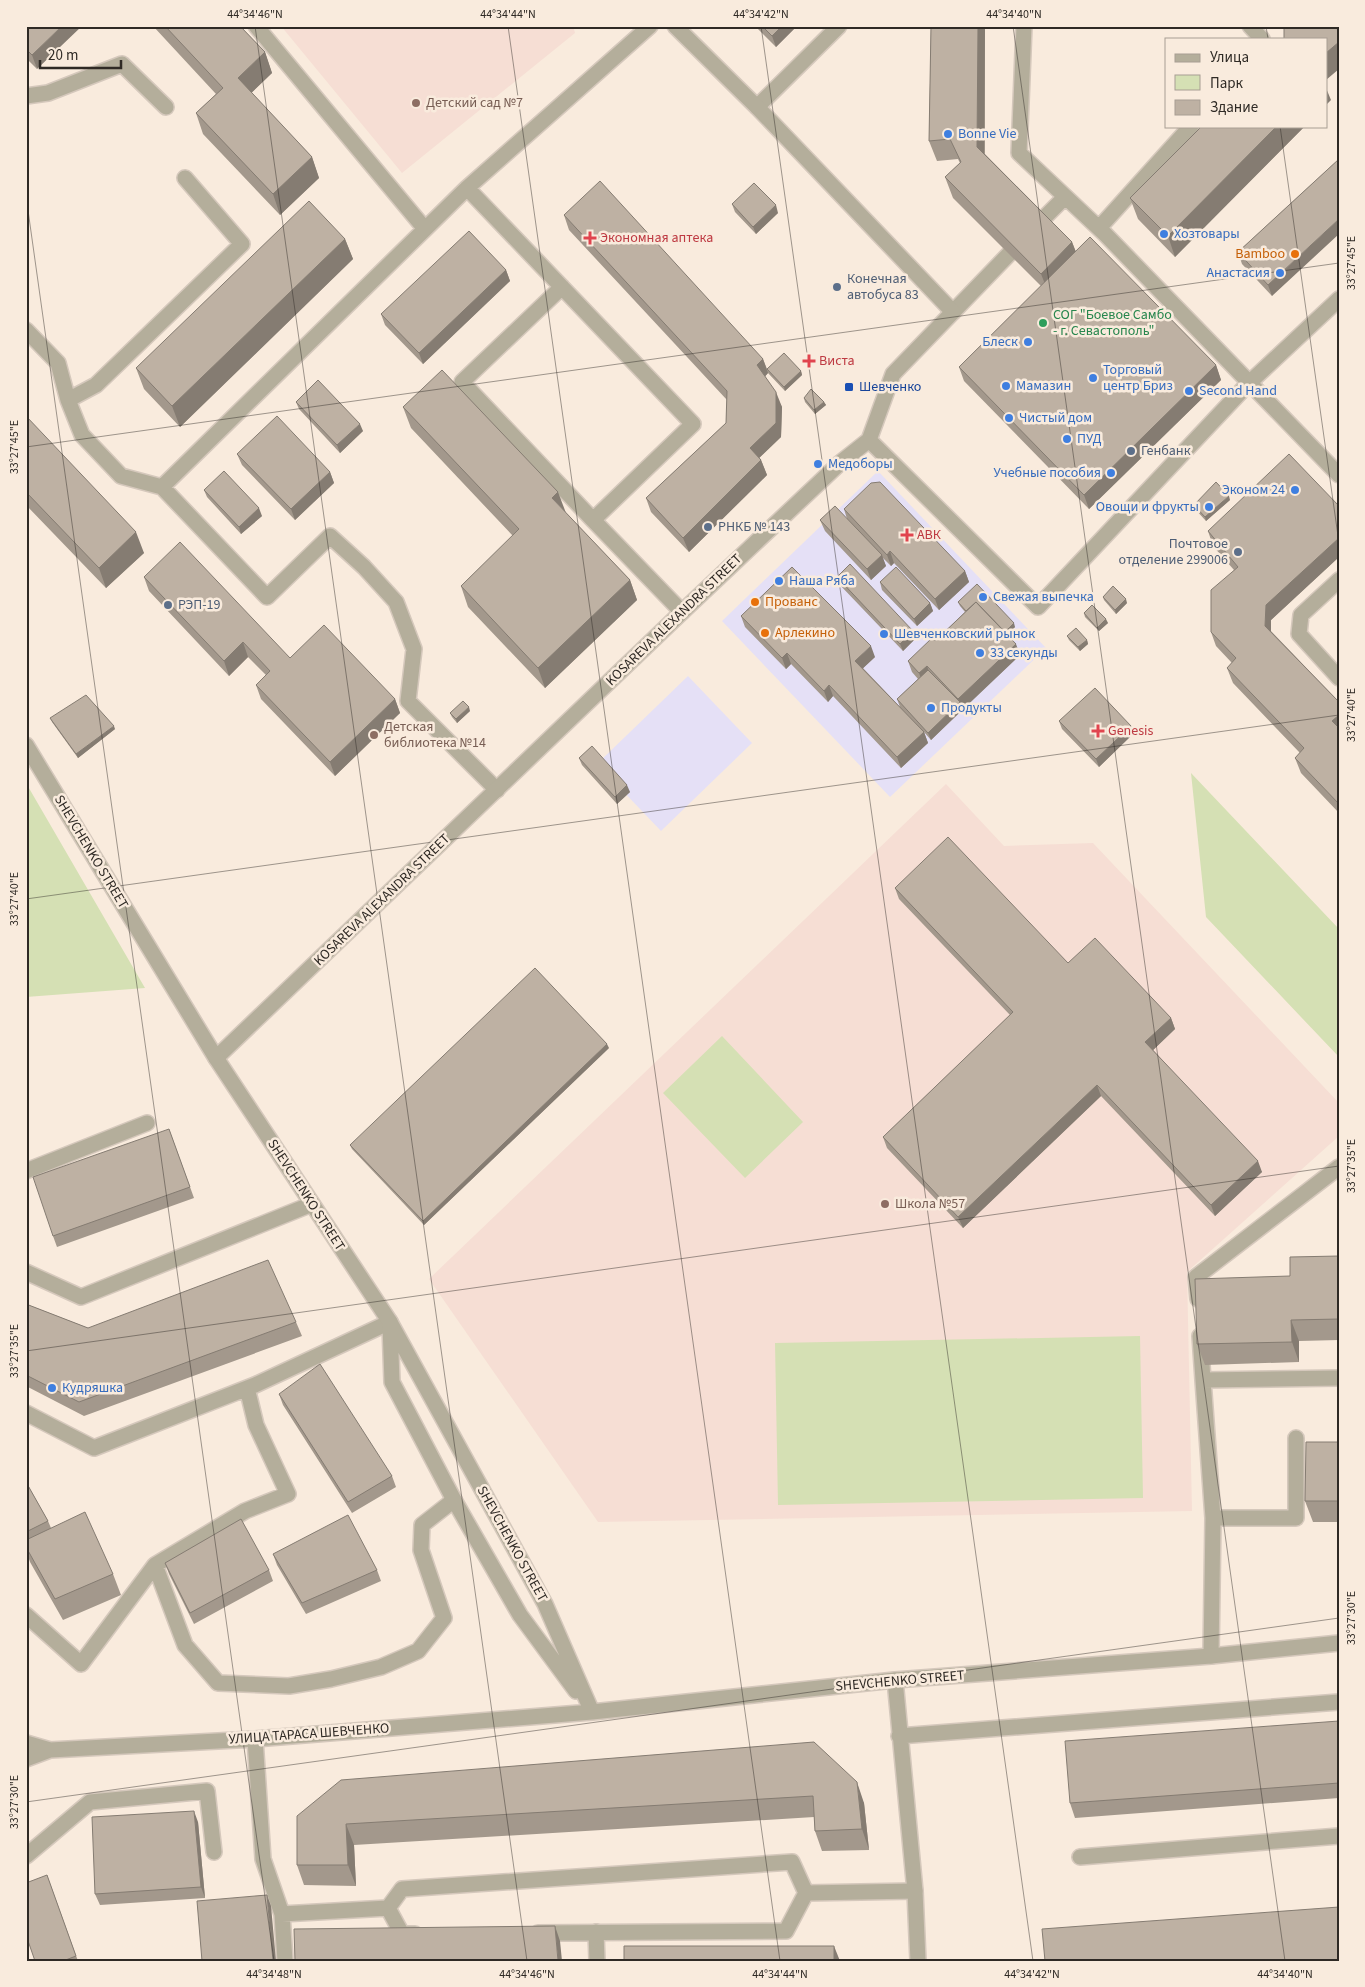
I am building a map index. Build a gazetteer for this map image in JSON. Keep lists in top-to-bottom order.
{
  "streets": {
    "street": ["KOSAREVA ALEXANDRA STREET", "SHEVCHENKO STREET", "УЛИЦА ТАРАСА ШЕВЧЕНКО"]
  },
  "crossings": [
    ["KOSAREVA ALEXANDRA STREET", "SHEVCHENKO STREET"],
    ["SHEVCHENKO STREET", "УЛИЦА ТАРАСА ШЕВЧЕНКО"]
  ],
  "places": {
    "other": [
      "Детский сад №7",
      "Bonne Vie",
      "Хозтовары",
      "Bamboo",
      "Анастасия",
      "Конечная автобуса 83",
      "СОГ \"Боевое Самбо - г. Севастополь\"",
      "Блеск",
      "Торговый центр Бриз",
      "Мамазин",
      "Second Hand",
      "Чистый дом",
      "ПУД",
      "Генбанк",
      "Медоборы",
      "Учебные пособия",
      "Эконом 24",
      "Овощи и фрукты",
      "РНКБ № 143",
      "Почтовое отделение 299006",
      "Наша Ряба",
      "Свежая выпечка",
      "Прованс",
      "РЭП-19",
      "Арлекино",
      "Шевченковский рынок",
      "33 секунды",
      "Продукты",
      "Детская библиотека №14",
      "Школа №57",
      "Кудряшка"
    ],
    "health": [
      "Экономная аптека",
      "Виста",
      "АВК",
      "Genesis"
    ],
    "transit": ["Шевченко"]
  },
  "legend": ["Улица", "Парк", "Здание"],
  "scale_bar": "20 m",
  "coordinates": [
    "44°34'46\"N",
    "44°34'44\"N",
    "44°34'42\"N",
    "44°34'40\"N",
    "33°27'45\"E",
    "33°27'40\"E",
    "33°27'35\"E",
    "33°27'30\"E",
    "44°34'48\"N"
  ]
}
